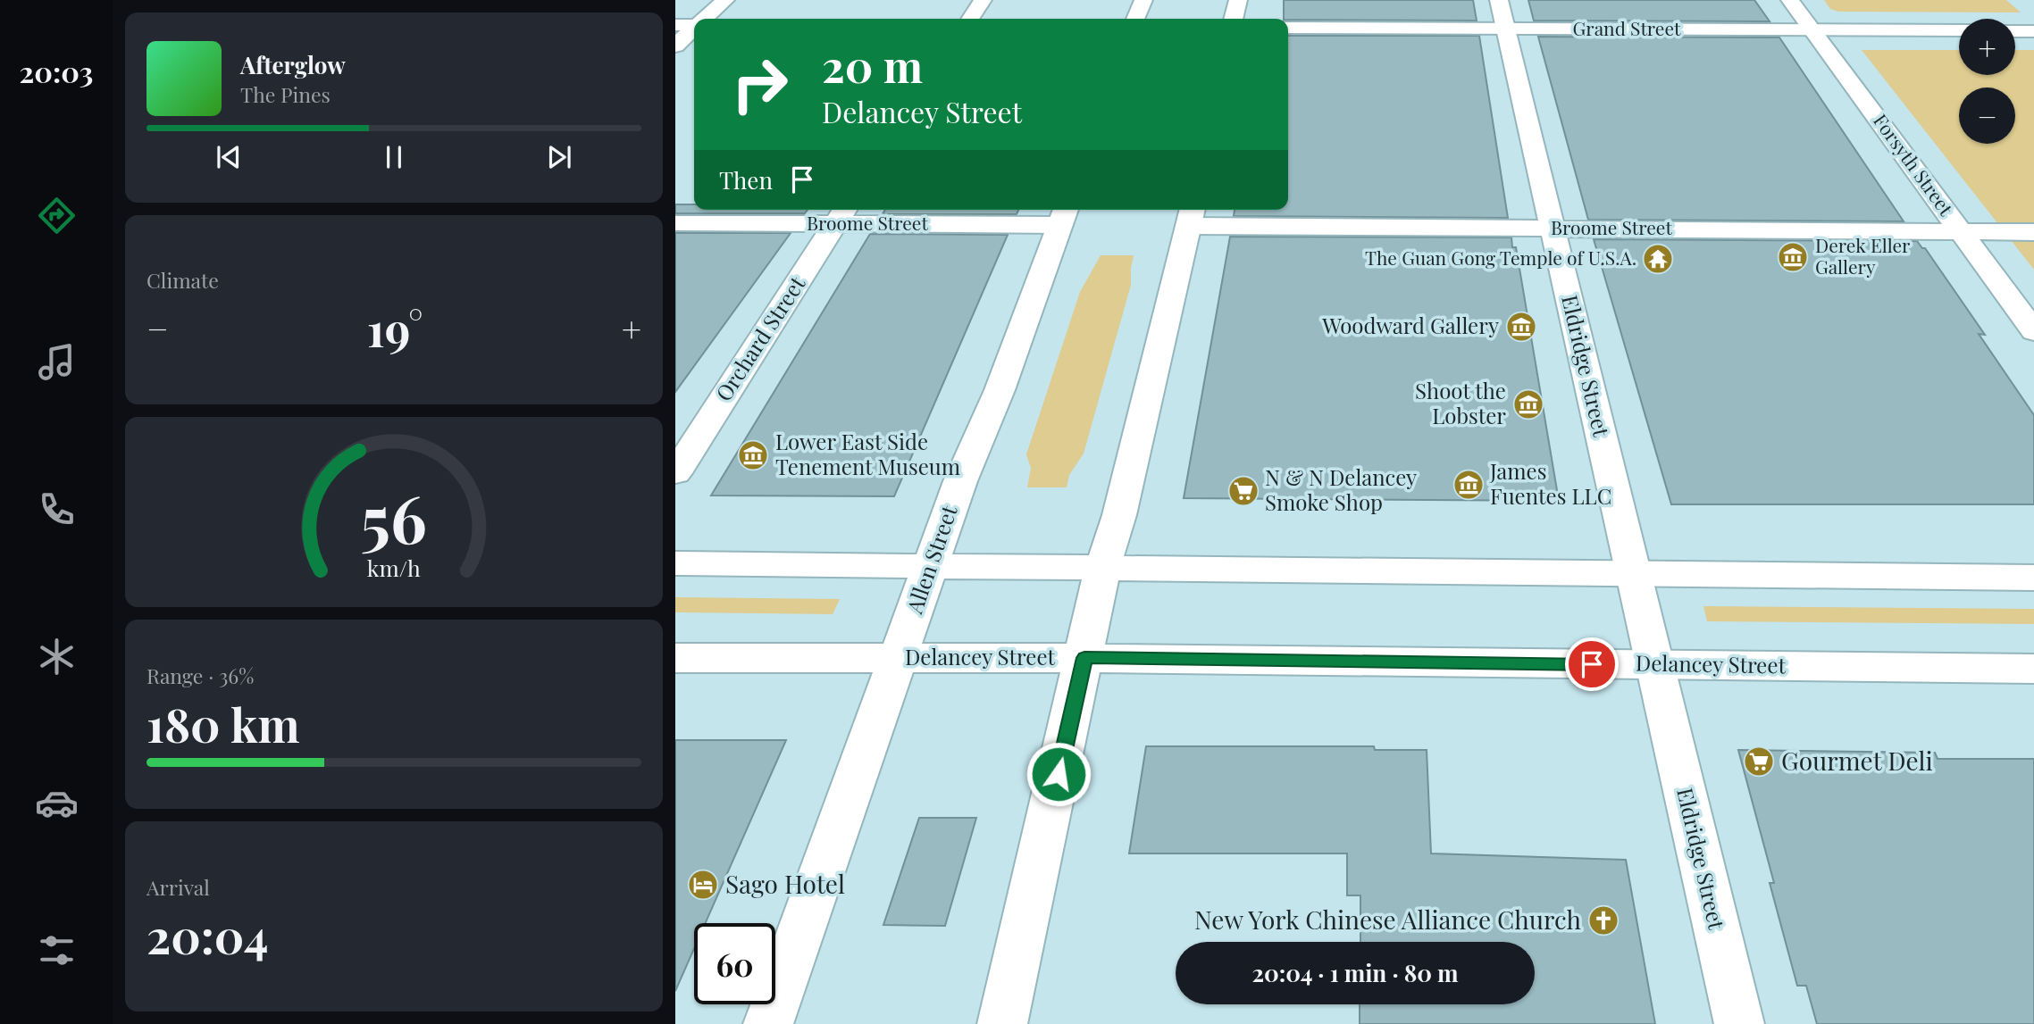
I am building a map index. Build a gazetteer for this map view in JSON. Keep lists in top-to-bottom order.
{
  "streets": {
    "main road": [
      "Grand Street",
      "Forsyth Street",
      "Broome Street",
      "Orchard Street",
      "Eldridge Street",
      "Allen Street",
      "Delancey Street"
    ]
  },
  "crossings": [
    ["Grand Street", "Forsyth Street"],
    ["Grand Street", "Eldridge Street"],
    ["Forsyth Street", "Broome Street"],
    ["Broome Street", "Orchard Street"],
    ["Broome Street", "Eldridge Street"],
    ["Broome Street", "Allen Street"],
    ["Eldridge Street", "Delancey Street"],
    ["Allen Street", "Delancey Street"]
  ],
  "places": {
    "museum": [
      "Derek Eller Gallery",
      "Woodward Gallery",
      "Shoot the Lobster",
      "Lower East Side Tenement Museum",
      "James Fuentes LLC"
    ],
    "temple": ["The Guan Gong Temple of U.S.A."],
    "supermarket": ["N & N Delancey Smoke Shop", "Gourmet Deli"],
    "hotel": ["Sago Hotel"],
    "church": ["New York Chinese Alliance Church"]
  },
  "page": {
    "tabs": "20:03",
    "map_buttons": ["+", "−"],
    "turn": ["20 m", "Delancey Street"],
    "song": ["Afterglow", "The Pines"],
    "then": "Then",
    "tile": [
      "Climate",
      ["Range · 36%", "180 km"],
      ["Arrival", "20:04"]
    ],
    "heat": ["−", "19°", "+"],
    "limit": "60",
    "trip": "20:04 · 1 min · 80 m",
    "gauge": ["56", "km/h"]
  }
}
